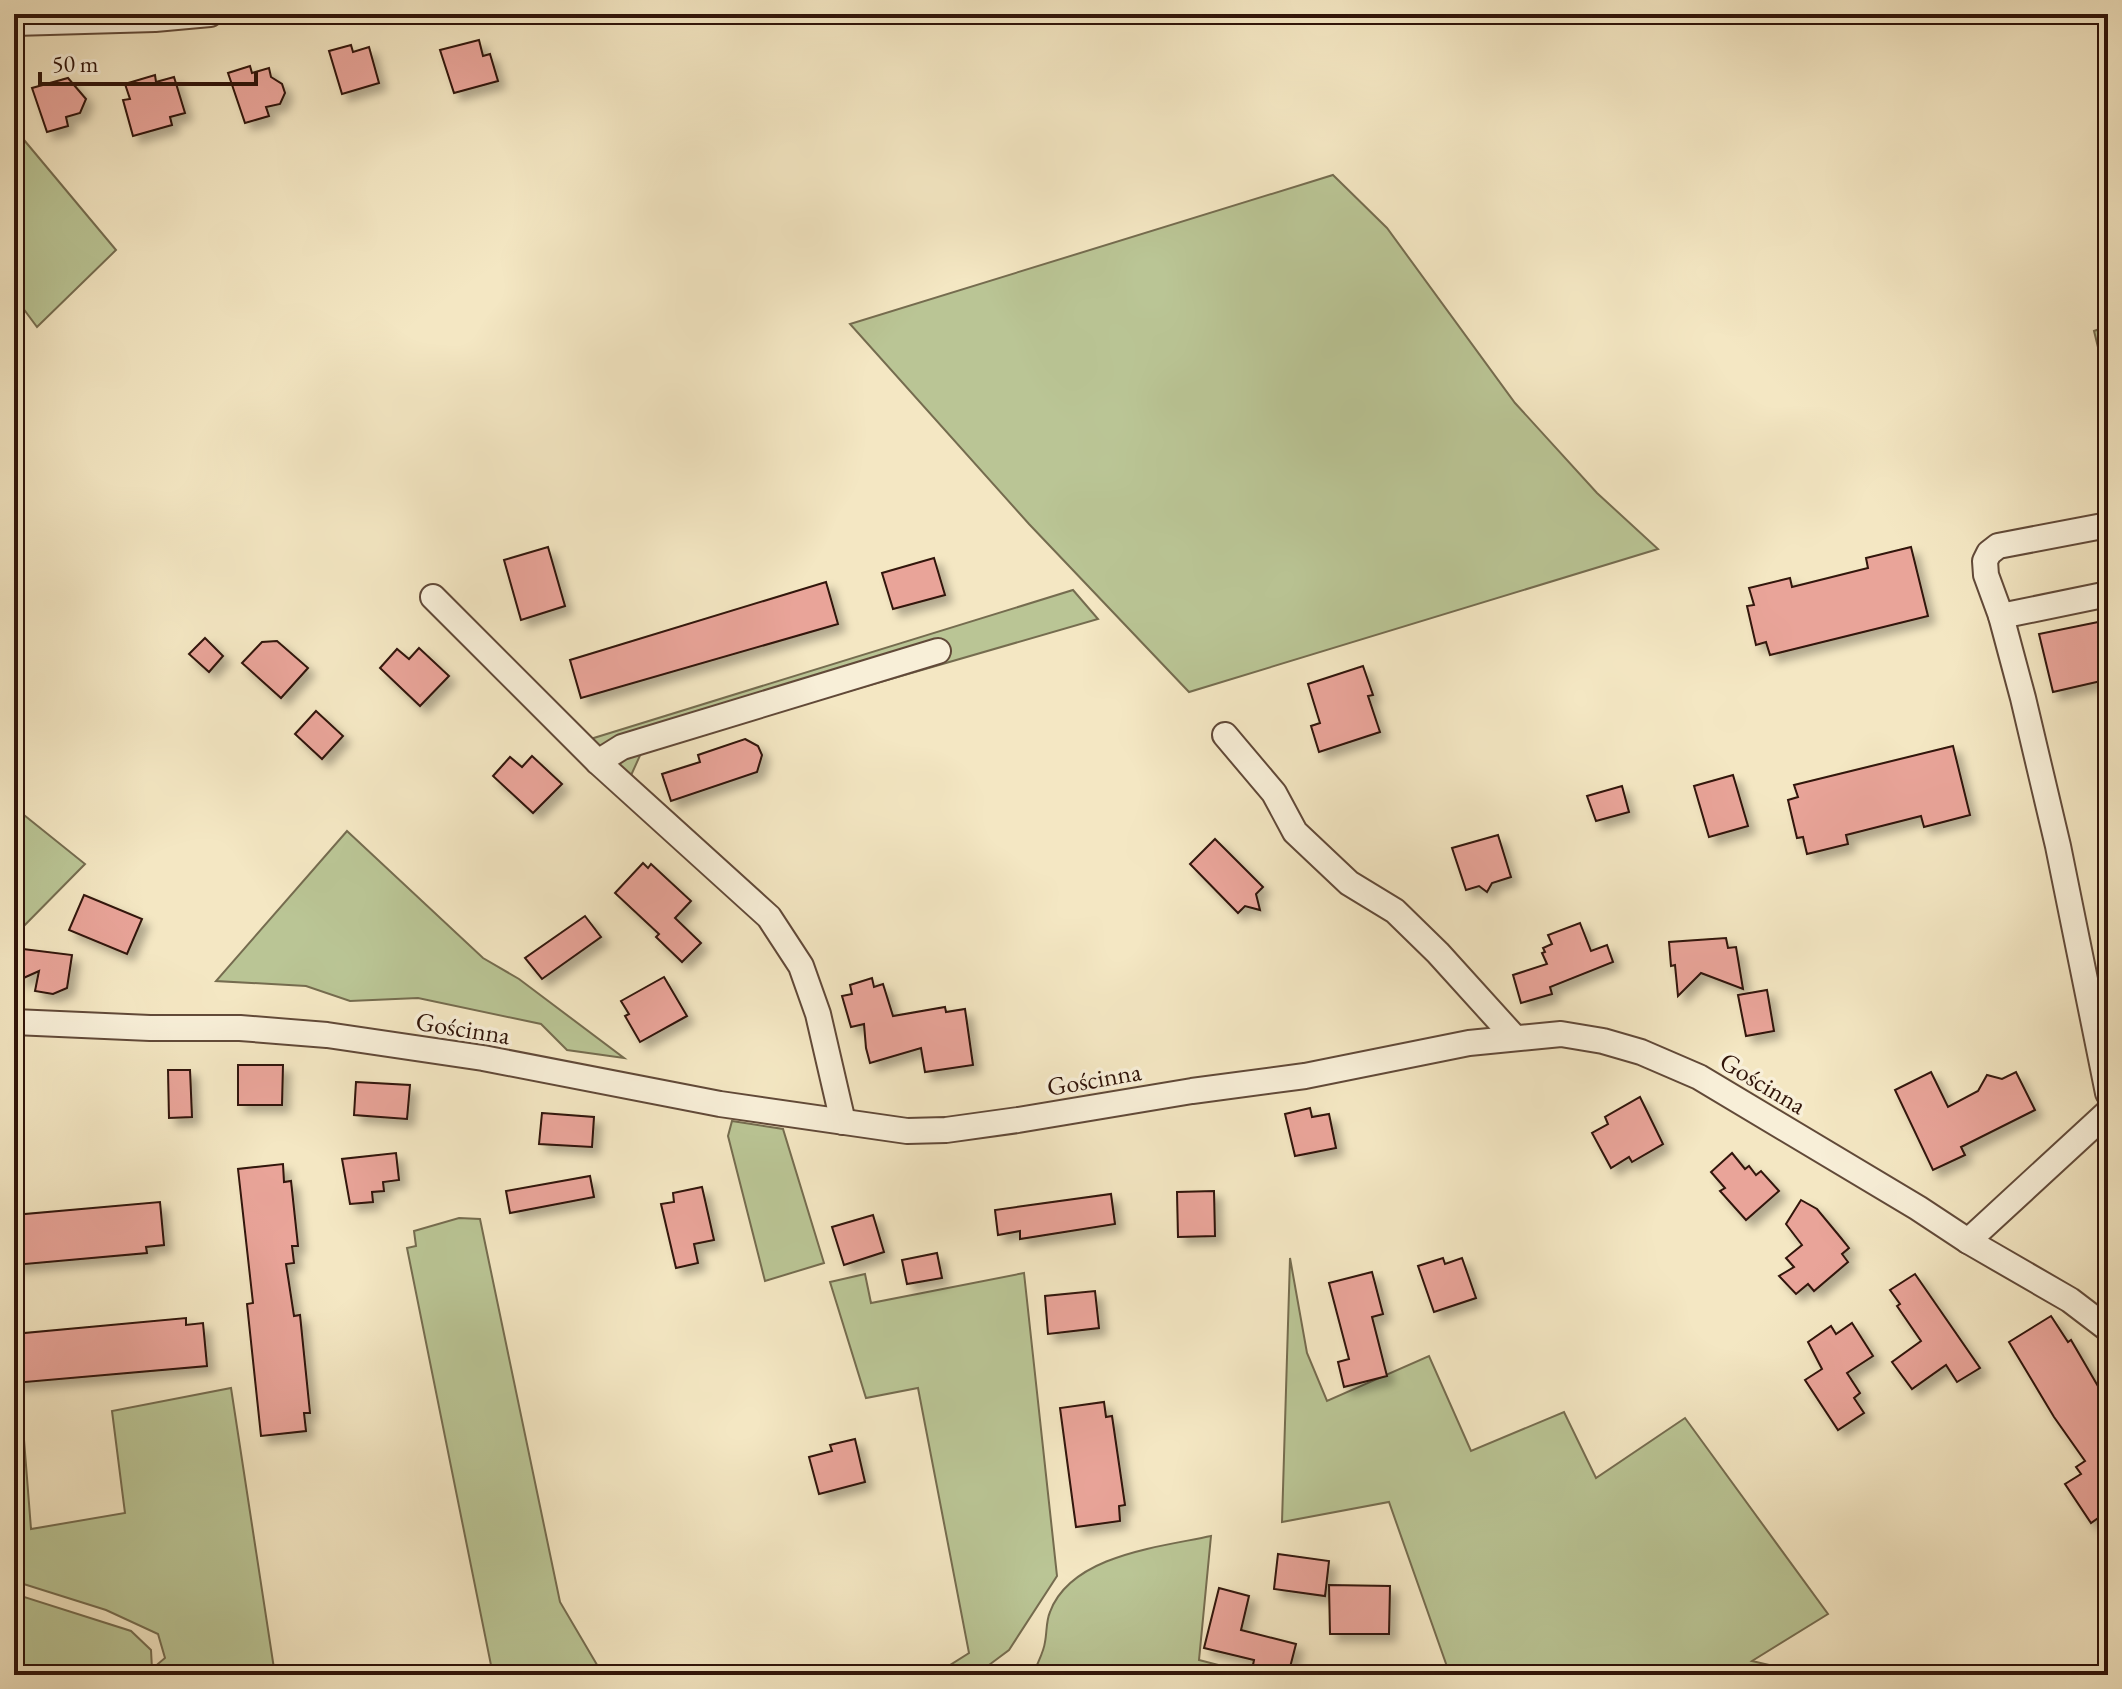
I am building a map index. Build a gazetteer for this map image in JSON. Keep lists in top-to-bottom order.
{
  "streets": {
    "street": ["Gościnna"]
  },
  "scale_bar": "50 m"
}
